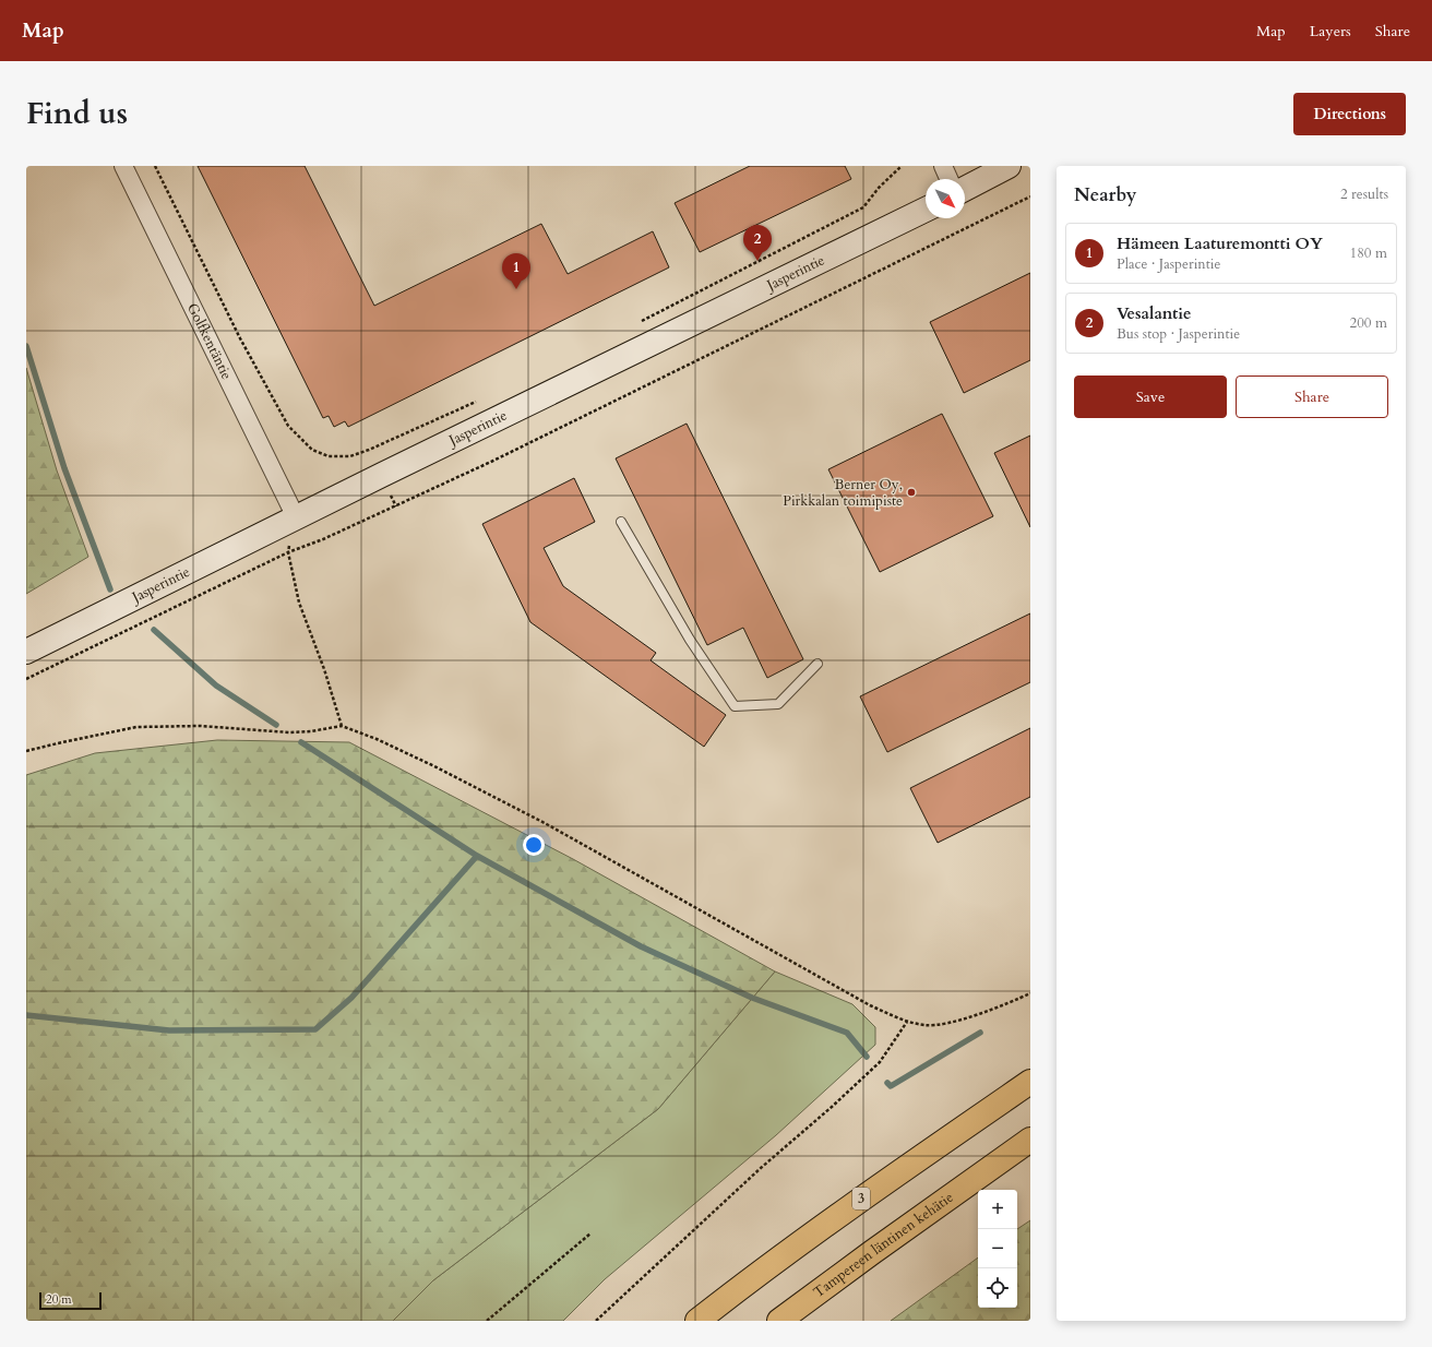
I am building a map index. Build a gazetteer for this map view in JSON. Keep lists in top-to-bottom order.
{
  "streets": {
    "highway": ["3", "Tampereen läntinen kehätie"],
    "main road": ["Jasperintie"],
    "street": ["Golfkentäntie"]
  },
  "crossings": [
    ["Jasperintie", "Golfkentäntie"]
  ],
  "places": ["Berner Oy, Pirkkalan toimipiste"],
  "scale_bar": "20 m",
  "north": "bottom right",
  "page": {
    "header": "Map",
    "nav": ["Map", "Layers", "Share"],
    "title": "Find us",
    "buttons": [
      "Directions",
      ["Save", "Share"]
    ],
    "heading": ["Nearby", "2 results"],
    "list": [
      {
        "mark": "1",
        "name": "Hämeen Laaturemontti OY",
        "note": "Place · Jasperintie",
        "value": "180 m"
      },
      {
        "mark": "2",
        "name": "Vesalantie",
        "note": "Bus stop · Jasperintie",
        "value": "200 m"
      }
    ],
    "pins": ["2", "1"],
    "map_buttons": ["+", "−"],
    "scale": "20 m"
  }
}
